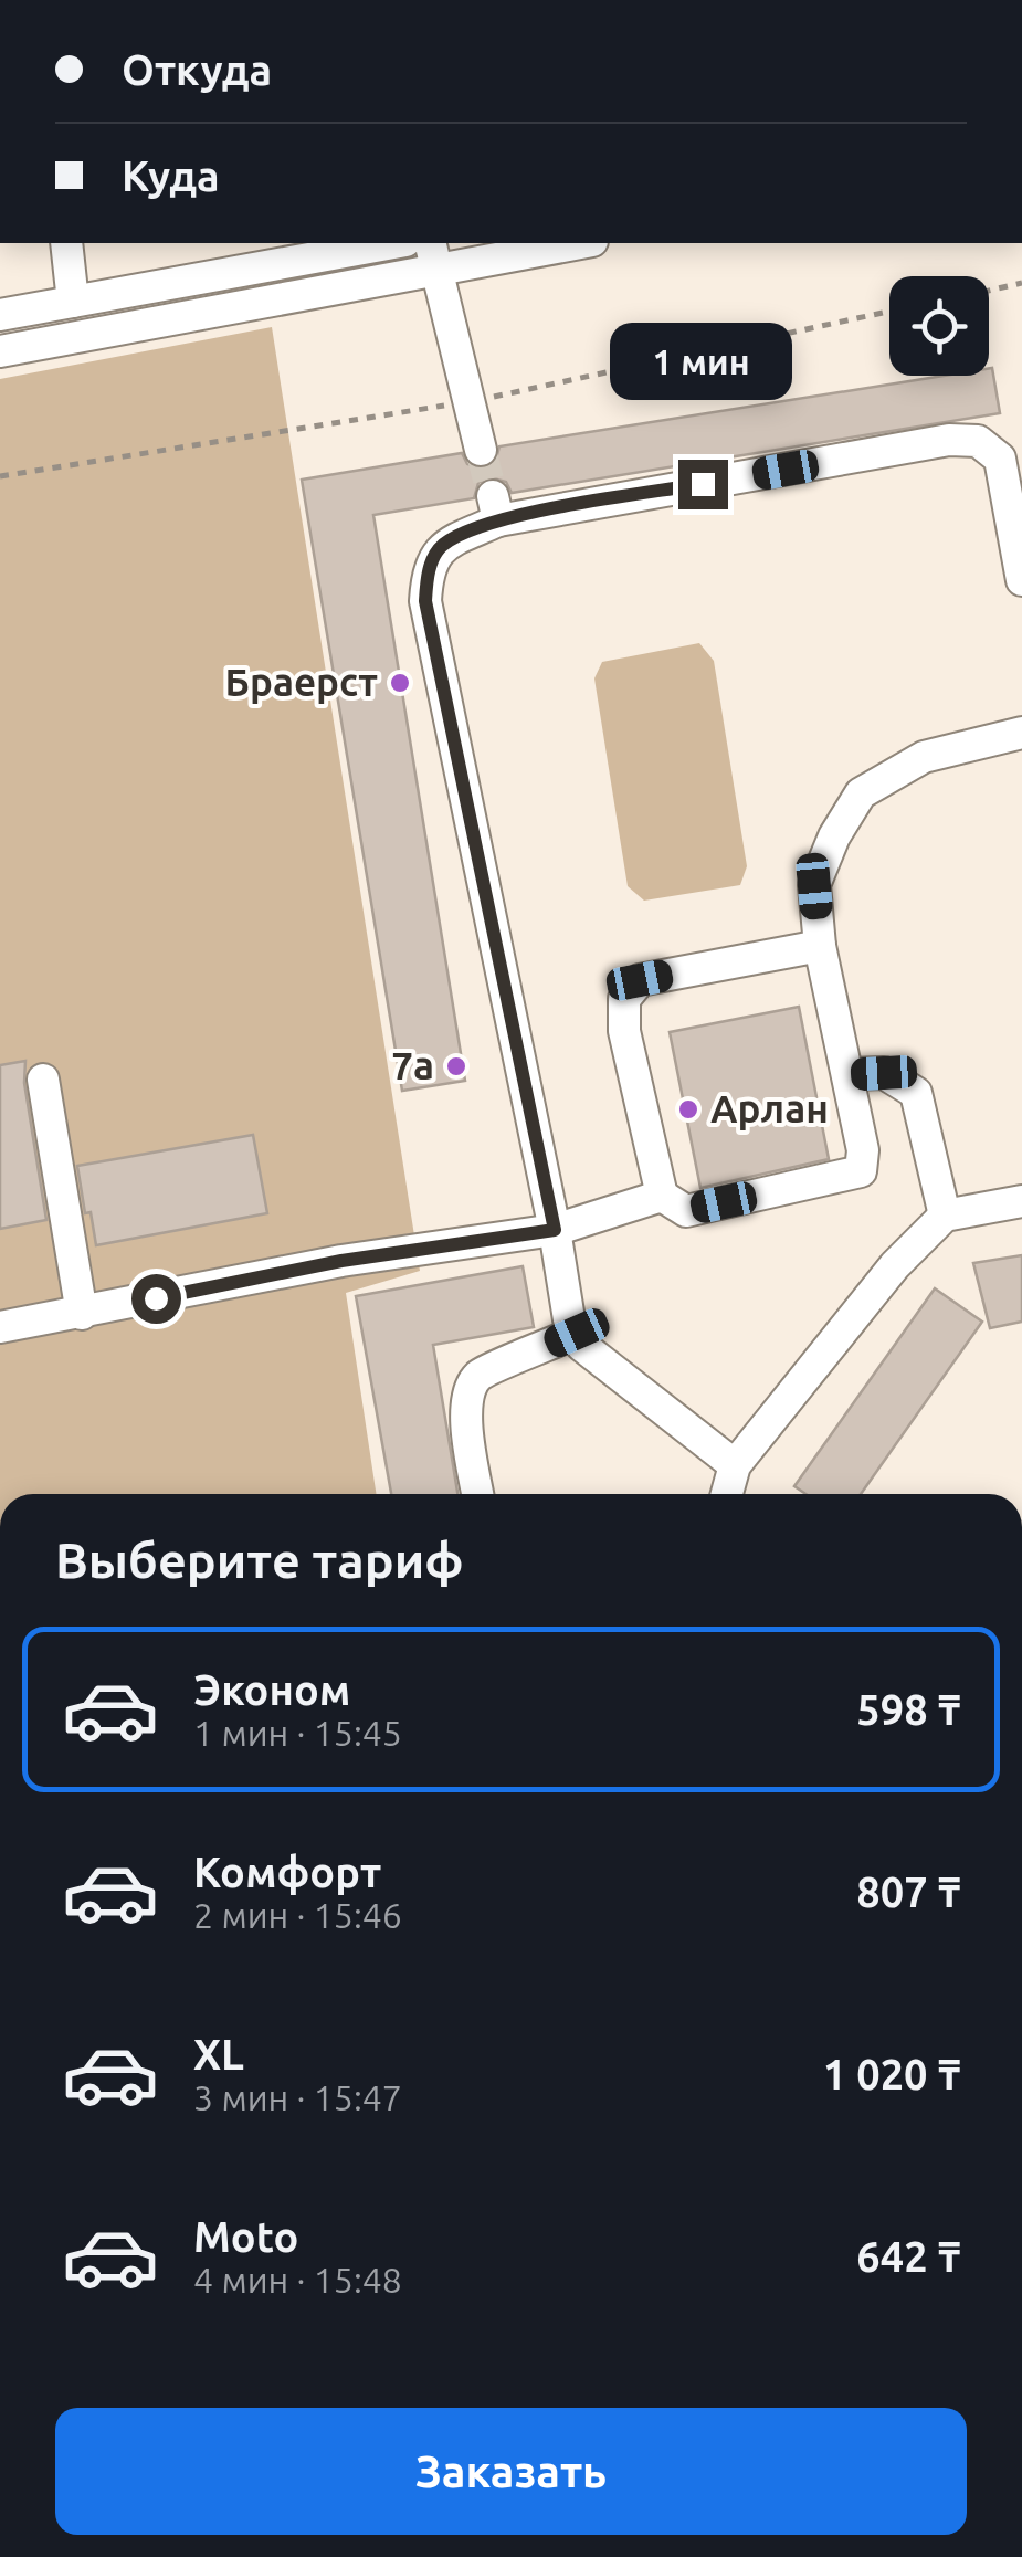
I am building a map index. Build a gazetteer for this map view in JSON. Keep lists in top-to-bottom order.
{
  "places": ["Браерст", "7а", "Арлан"],
  "page": {
    "banner": ["Откуда", "Куда"],
    "bubble": "1 мин",
    "heading": "Выберите тариф",
    "list": [
      {
        "name": "Эконом",
        "note": "1 мин · 15:45",
        "value": "598 ₸"
      },
      {
        "name": "Комфорт",
        "note": "2 мин · 15:46",
        "value": "807 ₸"
      },
      {
        "name": "XL",
        "note": "3 мин · 15:47",
        "value": "1 020 ₸"
      },
      {
        "name": "Moto",
        "note": "4 мин · 15:48",
        "value": "642 ₸"
      }
    ],
    "buttons": "Заказать"
  }
}
